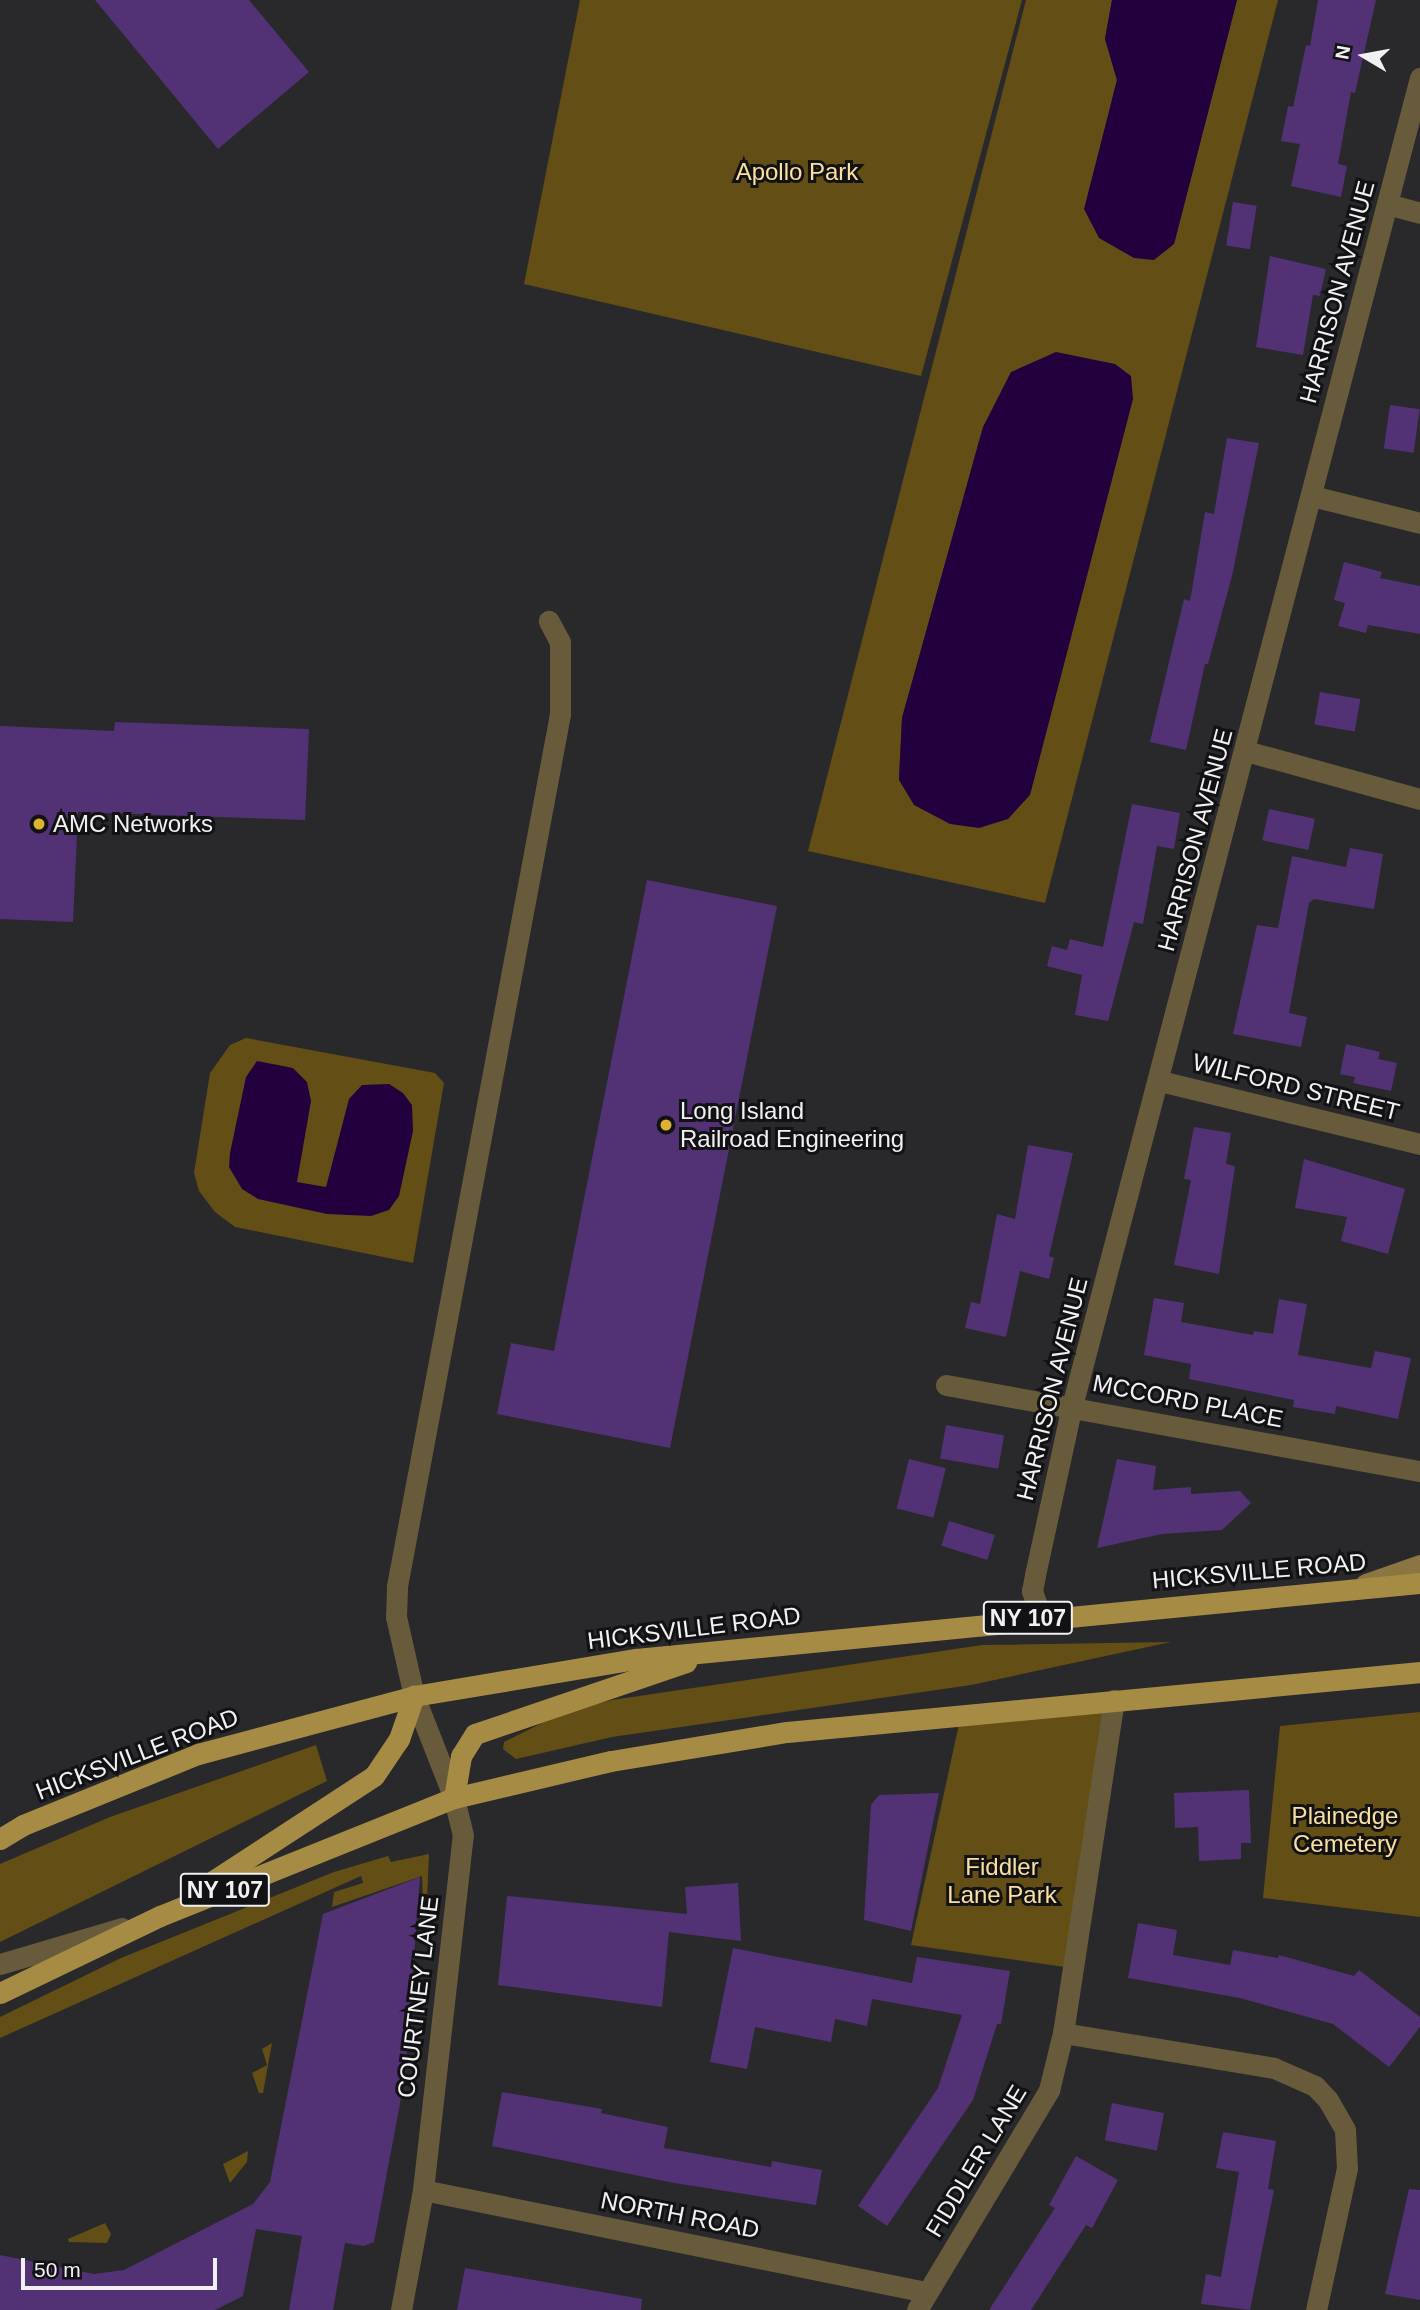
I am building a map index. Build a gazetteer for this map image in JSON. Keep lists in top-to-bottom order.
{
  "streets": {
    "main road": ["HICKSVILLE ROAD", "NY 107"],
    "street": [
      "HARRISON AVENUE",
      "WILFORD STREET",
      "MCCORD PLACE",
      "COURTNEY LANE",
      "FIDDLER LANE",
      "NORTH ROAD"
    ]
  },
  "crossings": [
    ["HARRISON AVENUE", "WILFORD STREET"],
    ["HARRISON AVENUE", "MCCORD PLACE"],
    ["HARRISON AVENUE", "HICKSVILLE ROAD"],
    ["HICKSVILLE ROAD", "COURTNEY LANE"],
    ["NY 107", "COURTNEY LANE"],
    ["NY 107", "FIDDLER LANE"],
    ["COURTNEY LANE", "NORTH ROAD"],
    ["FIDDLER LANE", "NORTH ROAD"]
  ],
  "parks": ["Apollo Park", "Plainedge Cemetery", "Fiddler Lane Park"],
  "places": ["AMC Networks", "Long Island Railroad Engineering"],
  "scale_bar": "50 m",
  "north": "left"
}
